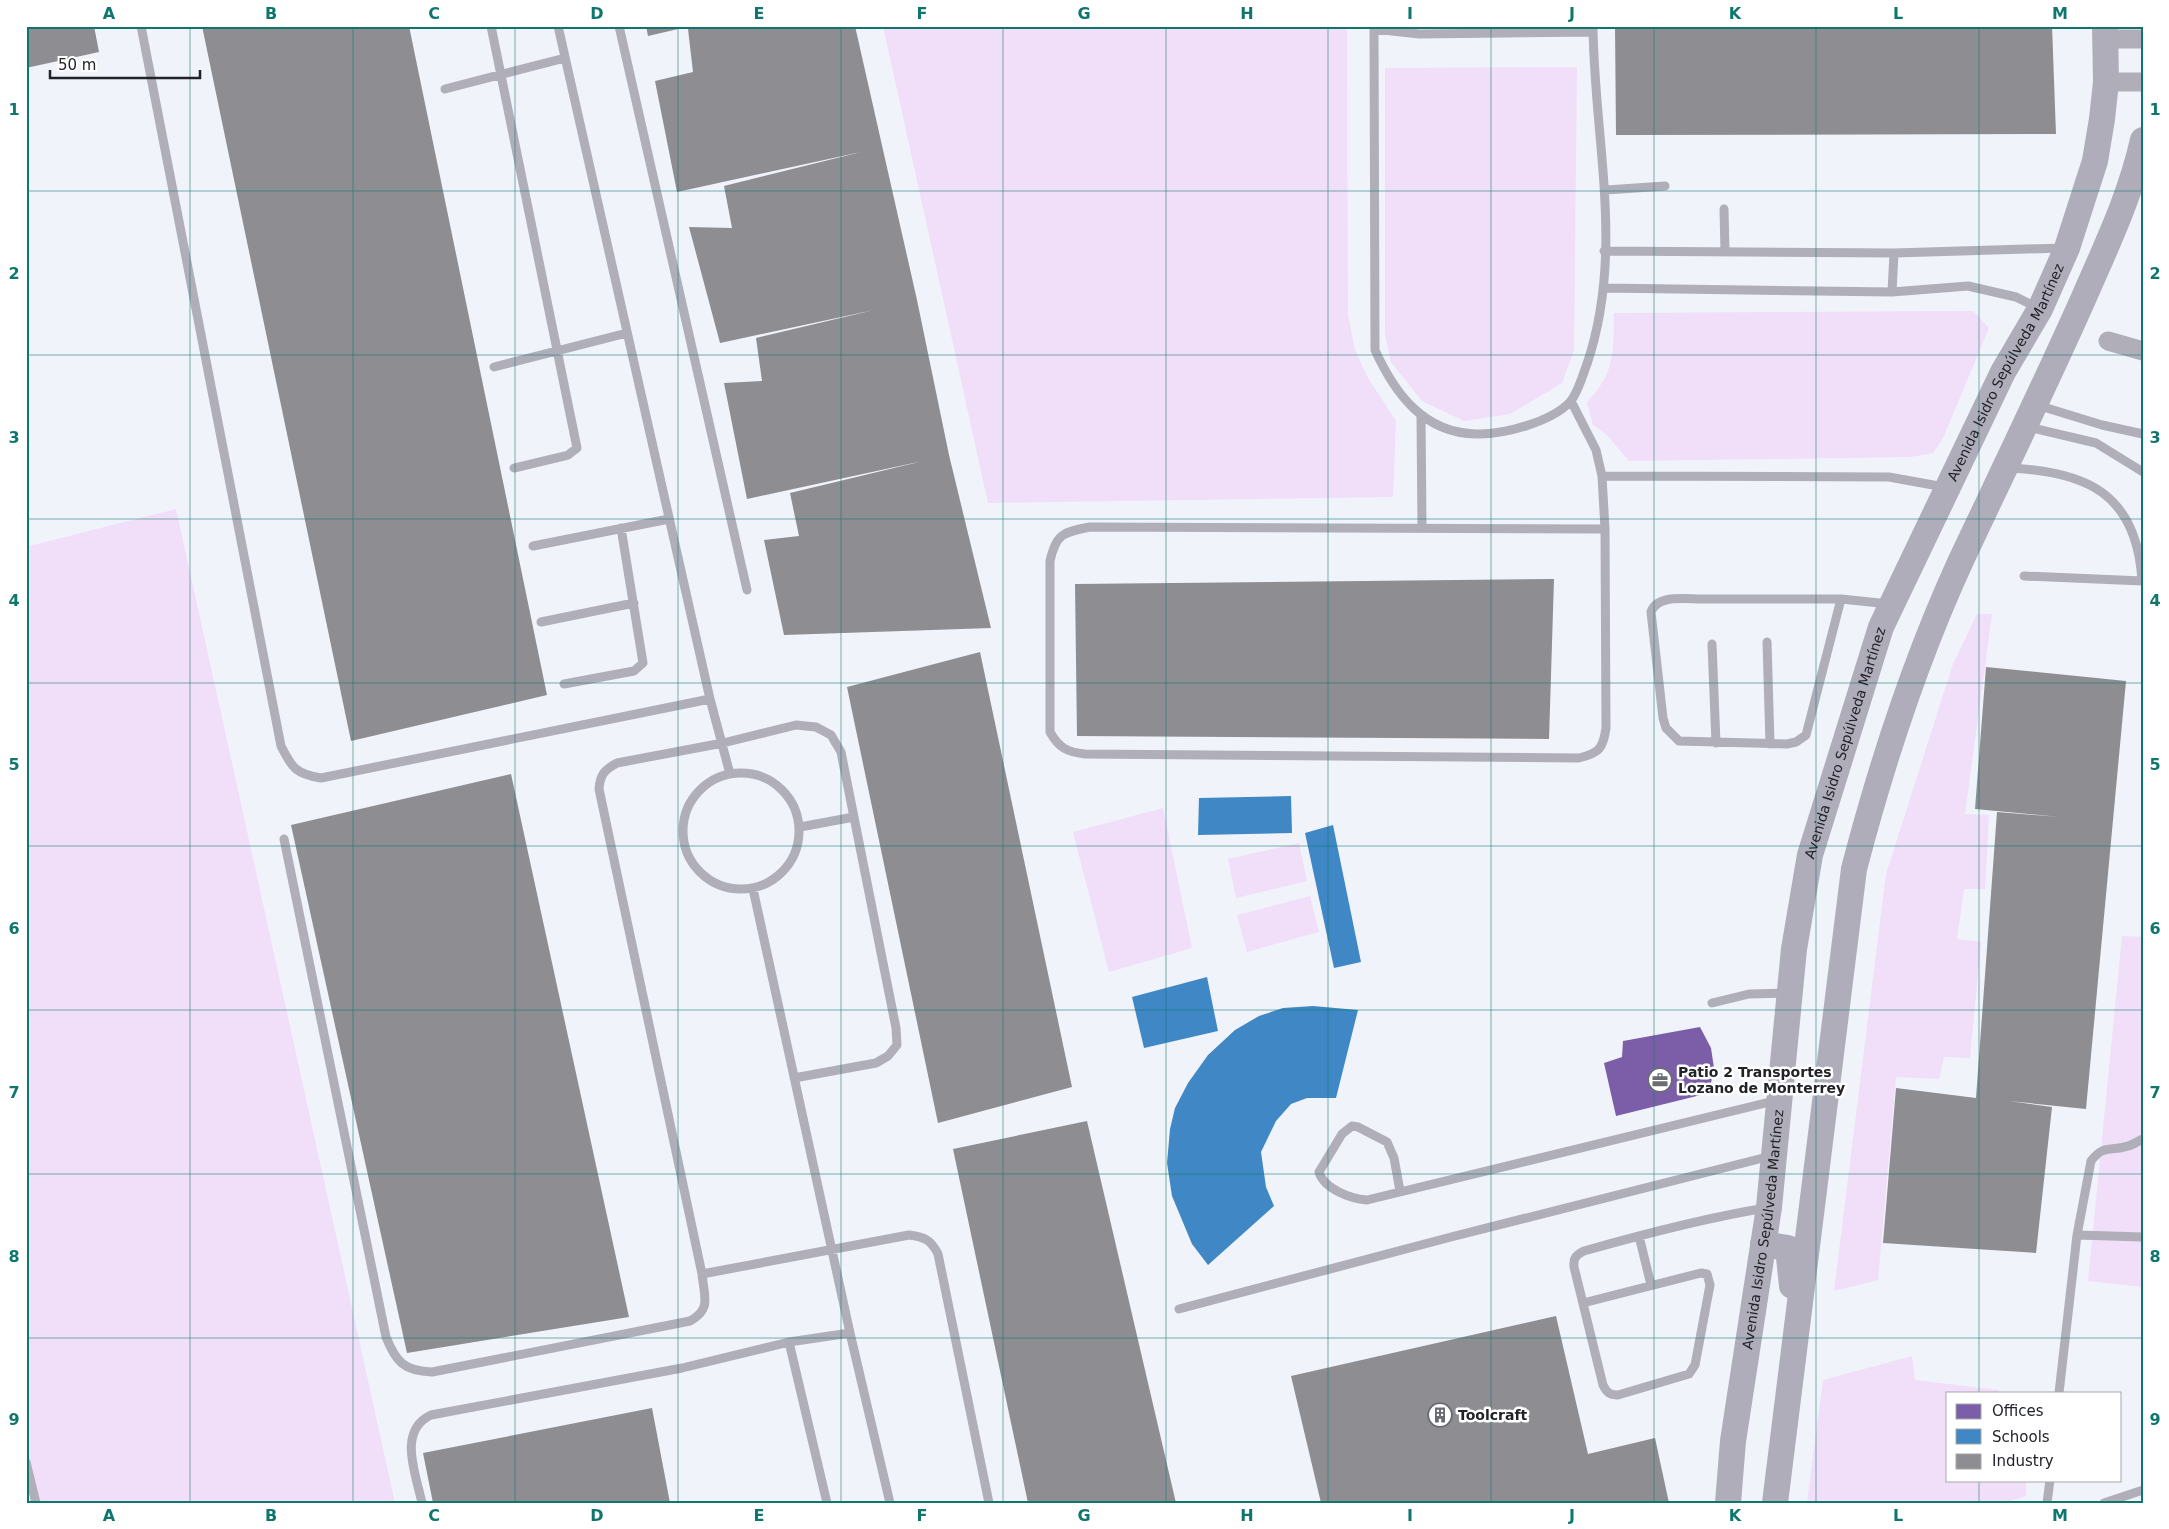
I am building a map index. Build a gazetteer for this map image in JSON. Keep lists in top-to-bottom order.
{
  "streets": {
    "main road": ["Avenida Isidro Sepúlveda Martínez"]
  },
  "places": {
    "office": ["Patio 2 Transportes Lozano de Monterrey"],
    "building": ["Toolcraft"]
  },
  "legend": ["Offices", "Schools", "Industry"],
  "scale_bar": "50 m",
  "grid": {
    "columns": [
      "A",
      "B",
      "C",
      "D",
      "E",
      "F",
      "G",
      "H",
      "I",
      "J",
      "K",
      "L",
      "M"
    ],
    "rows": [
      "1",
      "2",
      "3",
      "4",
      "5",
      "6",
      "7",
      "8",
      "9"
    ]
  }
}
